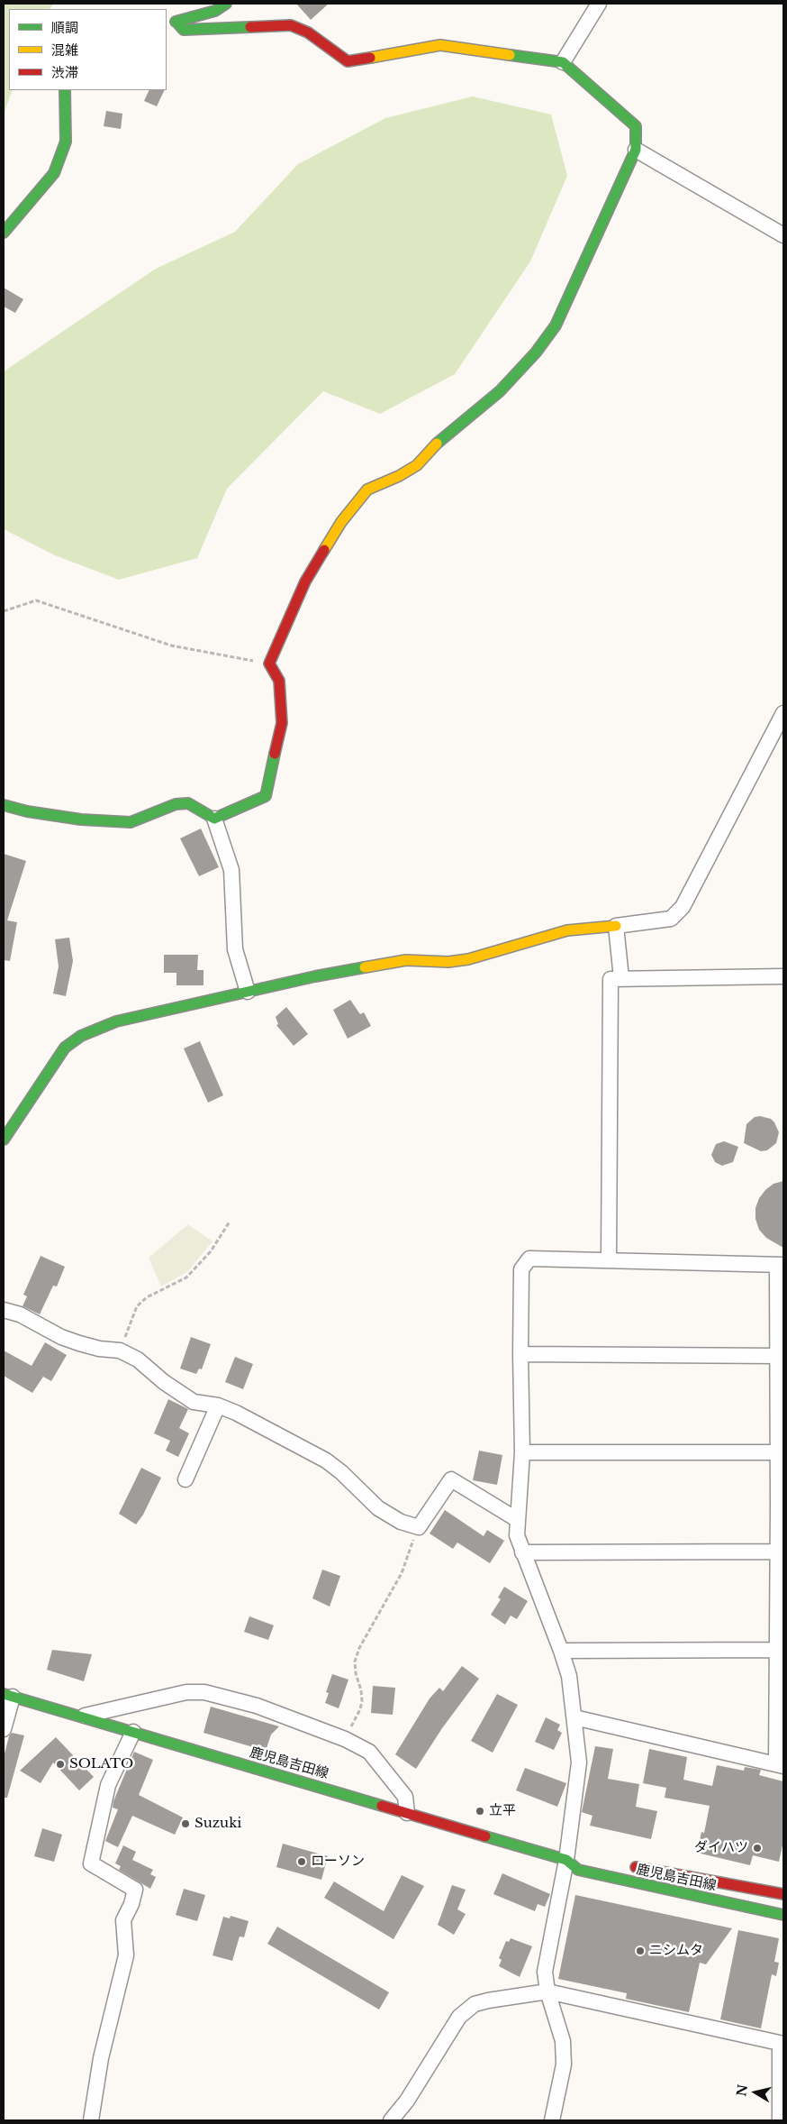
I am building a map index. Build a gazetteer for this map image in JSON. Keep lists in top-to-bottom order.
{
  "streets": {
    "street": ["鹿児島吉田線"]
  },
  "places": [
    "SOLATO",
    "立平",
    "Suzuki",
    "ダイハツ",
    "ローソン",
    "ニシムタ"
  ],
  "legend": ["順調", "混雑", "渋滞"],
  "north": "left"
}
